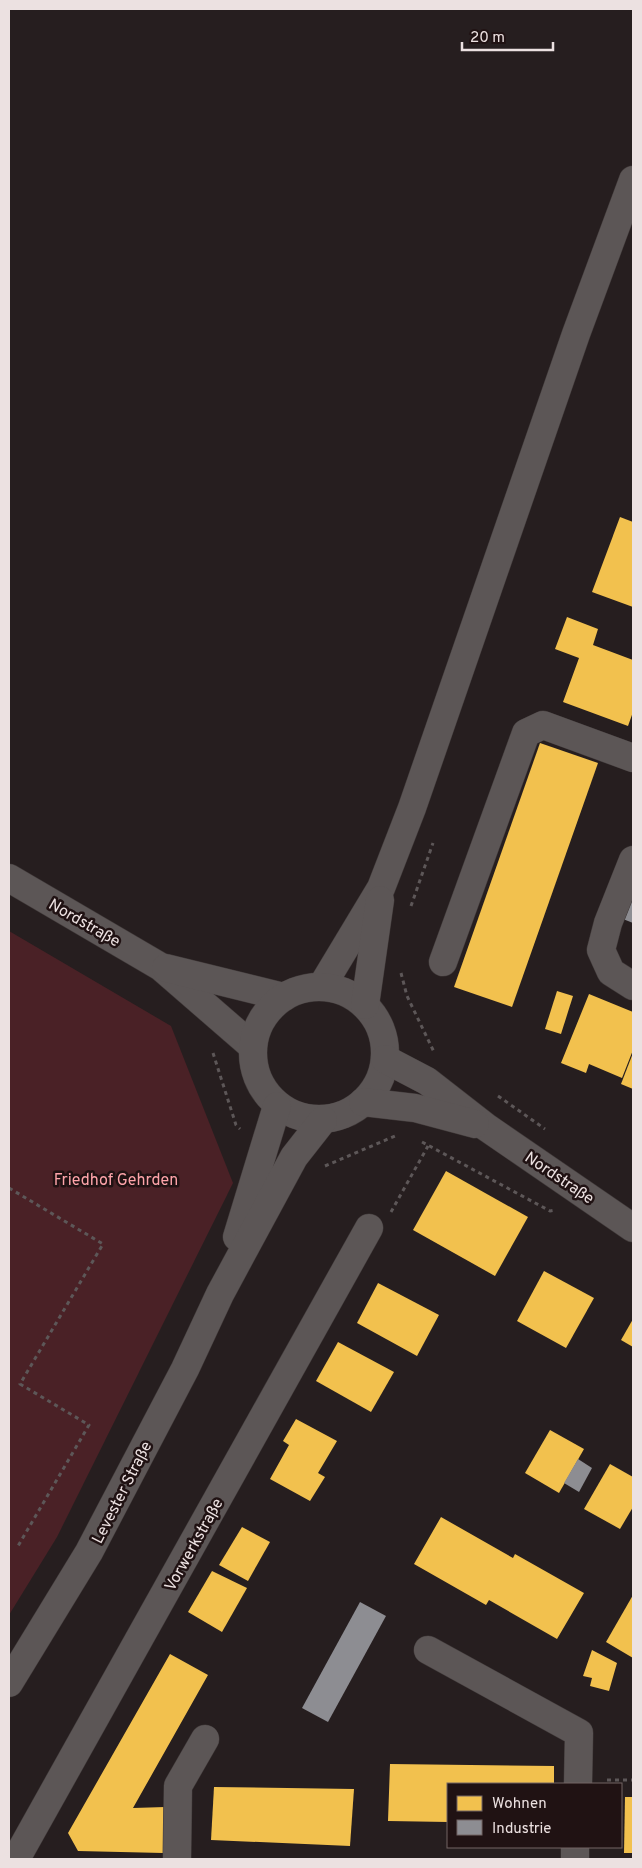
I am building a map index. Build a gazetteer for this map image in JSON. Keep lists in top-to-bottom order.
{
  "streets": {
    "street": ["Nordstraße", "Levester Straße", "Vorwerkstraße"]
  },
  "crossings": [
    ["Nordstraße", "Levester Straße"]
  ],
  "parks": ["Friedhof Gehrden"],
  "legend": ["Wohnen", "Industrie"],
  "scale_bar": "20 m"
}
